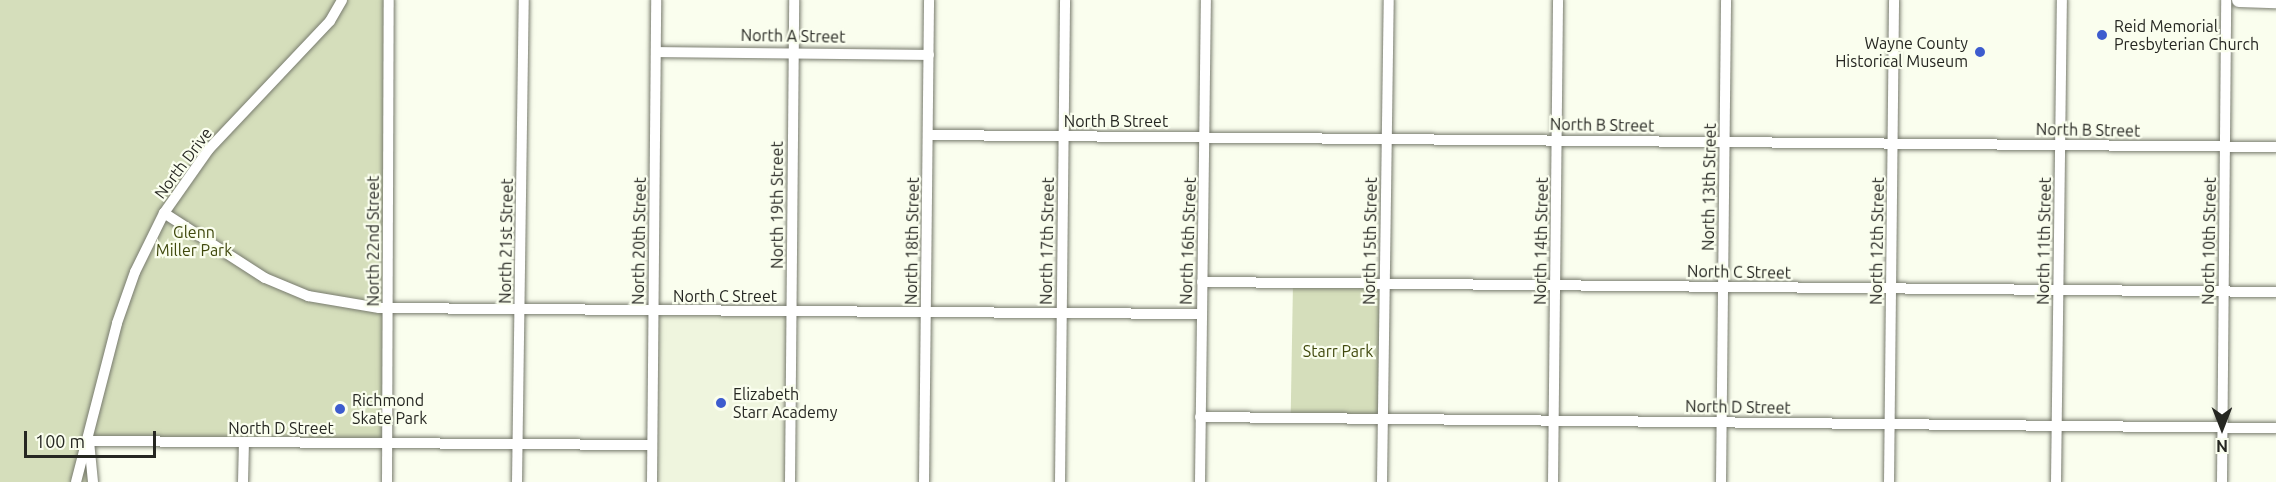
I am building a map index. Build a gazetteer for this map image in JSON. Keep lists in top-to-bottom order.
{
  "streets": {
    "street": [
      "North A Street",
      "North B Street",
      "North Drive",
      "North 13th Street",
      "North 19th Street",
      "North 22nd Street",
      "North 21st Street",
      "North 20th Street",
      "North 18th Street",
      "North 17th Street",
      "North 16th Street",
      "North 15th Street",
      "North 14th Street",
      "North 12th Street",
      "North 11th Street",
      "North 10th Street",
      "North C Street",
      "North D Street"
    ]
  },
  "crossings": [
    ["North A Street", "North 19th Street"],
    ["North A Street", "North 20th Street"],
    ["North A Street", "North 18th Street"],
    ["North B Street", "North 13th Street"],
    ["North B Street", "North 18th Street"],
    ["North B Street", "North 17th Street"],
    ["North B Street", "North 16th Street"],
    ["North B Street", "North 15th Street"],
    ["North B Street", "North 14th Street"],
    ["North B Street", "North 12th Street"],
    ["North B Street", "North 11th Street"],
    ["North B Street", "North 10th Street"],
    ["North Drive", "North C Street"],
    ["North Drive", "North D Street"],
    ["North 13th Street", "North C Street"],
    ["North 13th Street", "North D Street"],
    ["North 19th Street", "North C Street"],
    ["North 22nd Street", "North C Street"],
    ["North 22nd Street", "North D Street"],
    ["North 21st Street", "North C Street"],
    ["North 21st Street", "North D Street"],
    ["North 20th Street", "North C Street"],
    ["North 20th Street", "North D Street"],
    ["North 18th Street", "North C Street"],
    ["North 17th Street", "North C Street"],
    ["North 16th Street", "North C Street"],
    ["North 16th Street", "North D Street"],
    ["North 15th Street", "North C Street"],
    ["North 15th Street", "North D Street"],
    ["North 14th Street", "North C Street"],
    ["North 14th Street", "North D Street"],
    ["North 12th Street", "North C Street"],
    ["North 12th Street", "North D Street"],
    ["North 11th Street", "North C Street"],
    ["North 11th Street", "North D Street"],
    ["North 10th Street", "North C Street"],
    ["North 10th Street", "North D Street"]
  ],
  "parks": ["Glenn Miller Park", "Starr Park"],
  "places": [
    "Reid Memorial Presbyterian Church",
    "Wayne County Historical Museum",
    "Elizabeth Starr Academy",
    "Richmond Skate Park"
  ],
  "scale_bar": "100 m",
  "north": "bottom"
}
